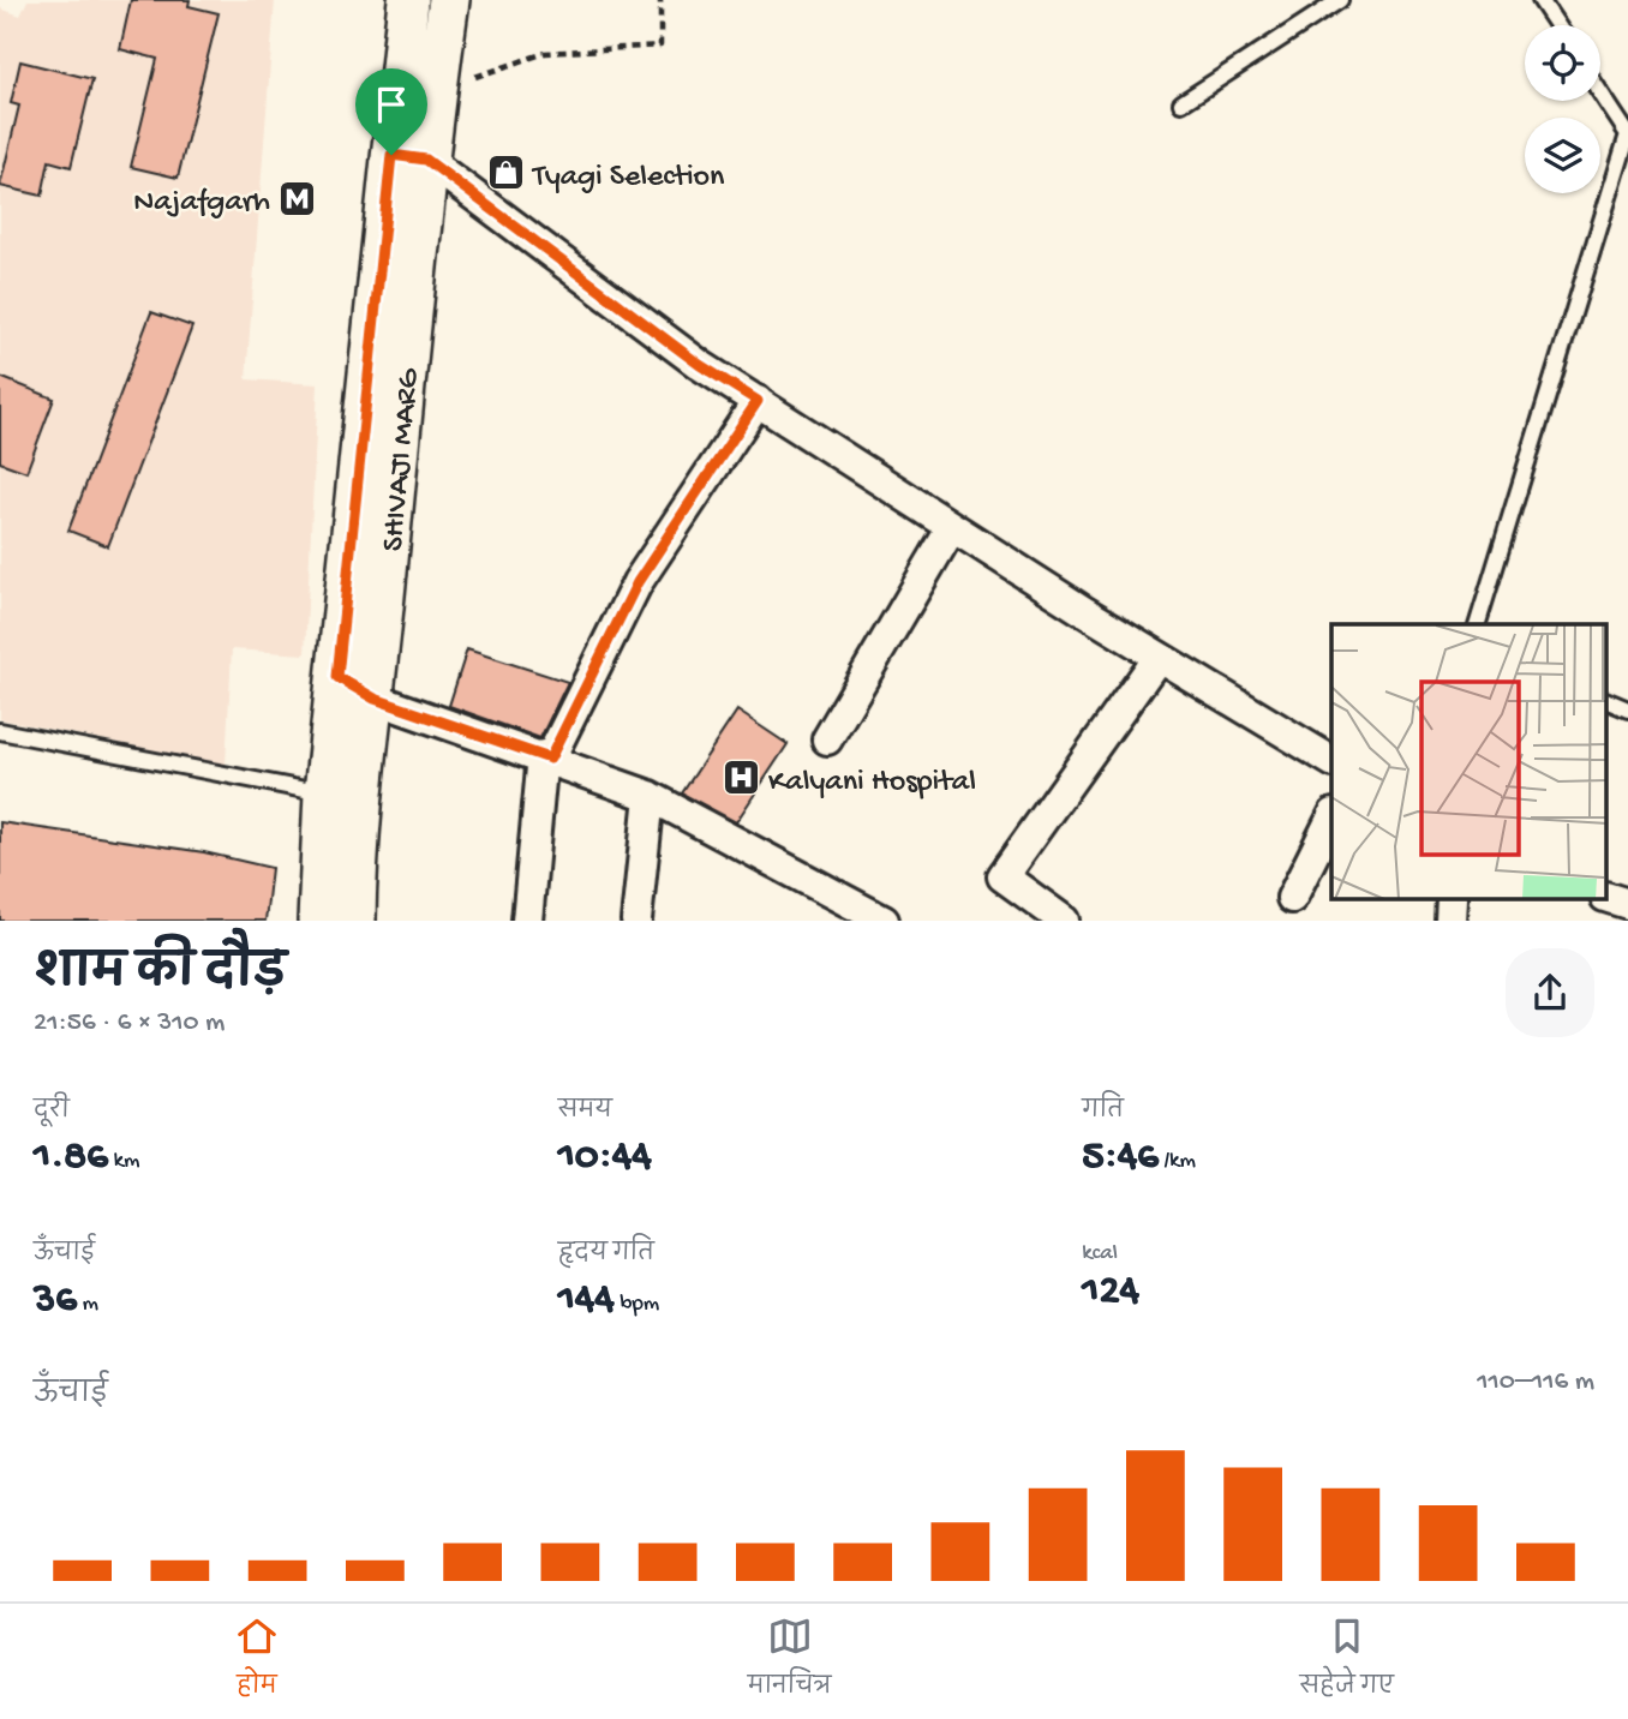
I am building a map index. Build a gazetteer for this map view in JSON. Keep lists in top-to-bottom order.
{
  "streets": {
    "main road": ["SHIVAJI MARG"]
  },
  "places": {
    "shop": ["Tyagi Selection"],
    "metro station": ["Najafgarh"],
    "hospital": ["Kalyani Hospital"]
  },
  "page": {
    "heading": ["शाम की दौड़", "21:56 · 6 × 310 m"],
    "stats": [
      ["दूरी", "1.86 km"],
      ["समय", "10:44"],
      ["गति", "5:46 /km"],
      ["ऊँचाई", "36 m"],
      ["हृदय गति", "144 bpm"],
      ["kcal", "124"]
    ],
    "chart": ["ऊँचाई", "110–116 m"],
    "tabs": ["होम", "मानचित्र", "सहेजे गए"]
  }
}
